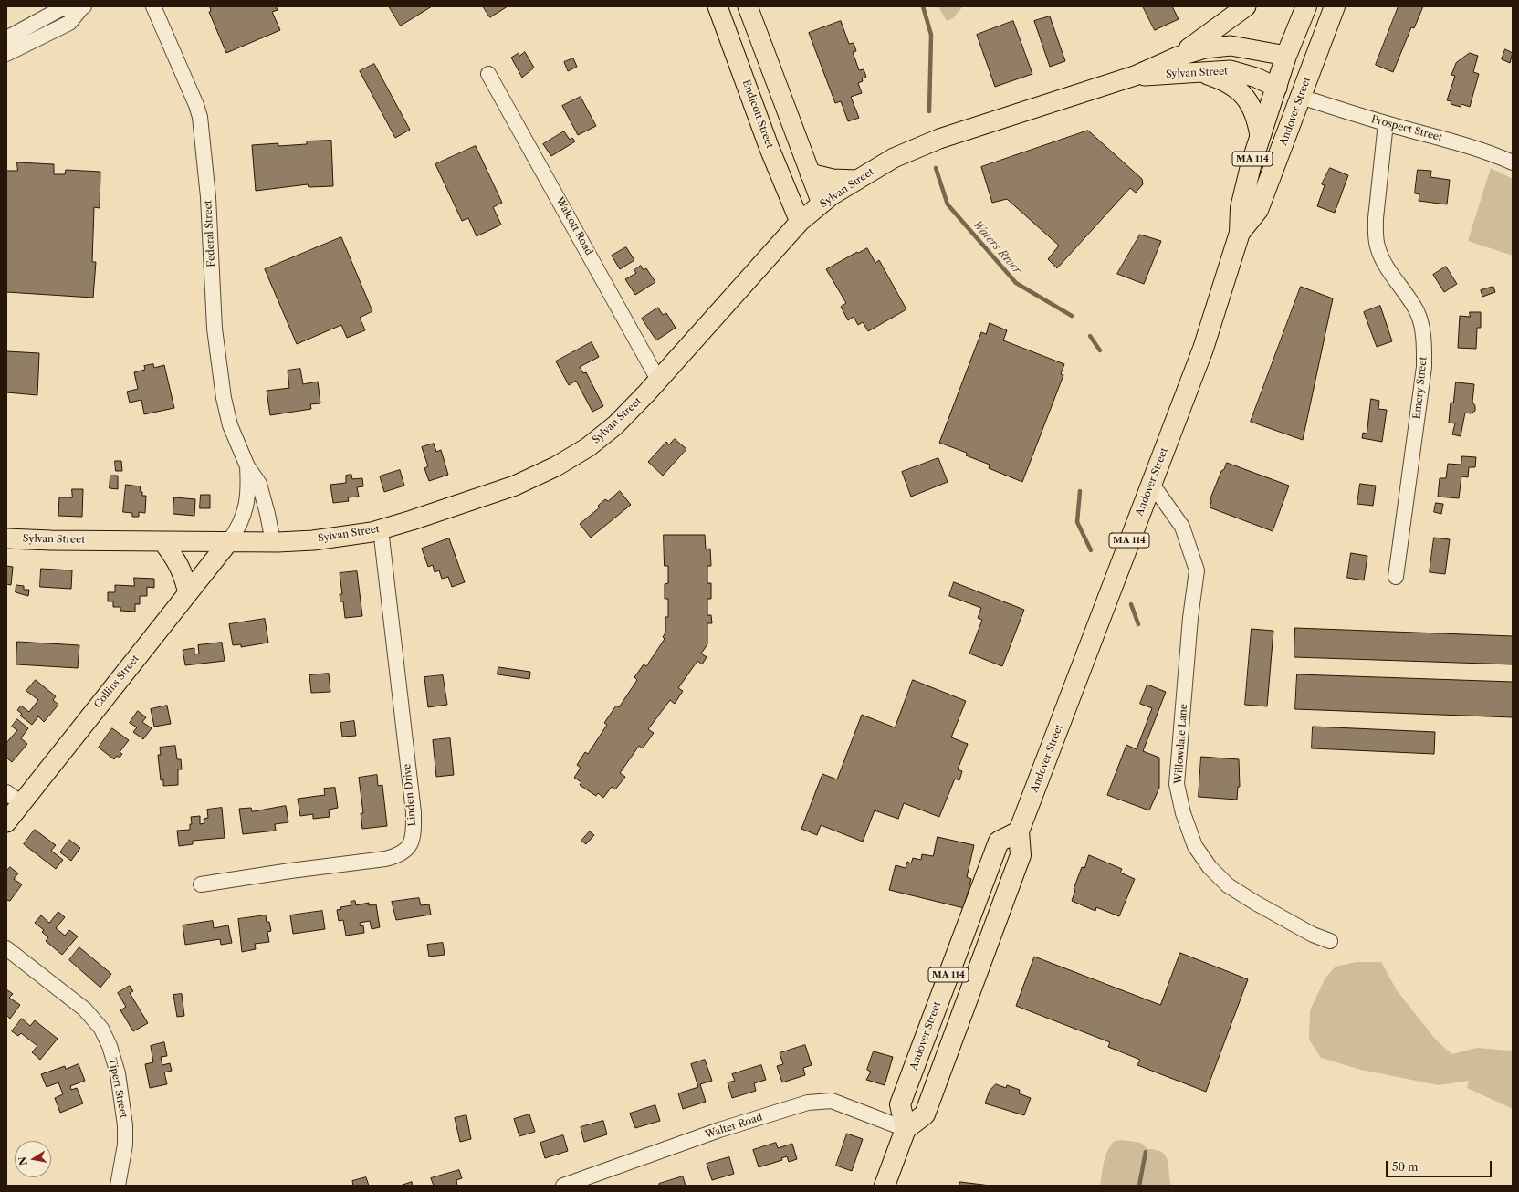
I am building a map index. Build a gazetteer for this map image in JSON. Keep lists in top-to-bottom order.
{
  "streets": {
    "highway": ["Andover Street", "MA 114"],
    "main road": ["Sylvan Street", "Endicott Street", "Collins Street"],
    "street": [
      "Prospect Street",
      "Walcott Road",
      "Federal Street",
      "Emery Street",
      "Willowdale Lane",
      "Linden Drive",
      "Tipert Street",
      "Walter Road"
    ]
  },
  "crossings": [
    ["Sylvan Street", "Andover Street"],
    ["Sylvan Street", "Endicott Street"],
    ["Sylvan Street", "Walcott Road"],
    ["Sylvan Street", "Federal Street"],
    ["Sylvan Street", "Collins Street"],
    ["Sylvan Street", "Linden Drive"],
    ["Andover Street", "Prospect Street"],
    ["Andover Street", "Willowdale Lane"],
    ["Andover Street", "Walter Road"],
    ["Prospect Street", "Emery Street"],
    ["Federal Street", "Collins Street"]
  ],
  "water": ["Waters River"],
  "scale_bar": "50 m",
  "north": "left"
}
